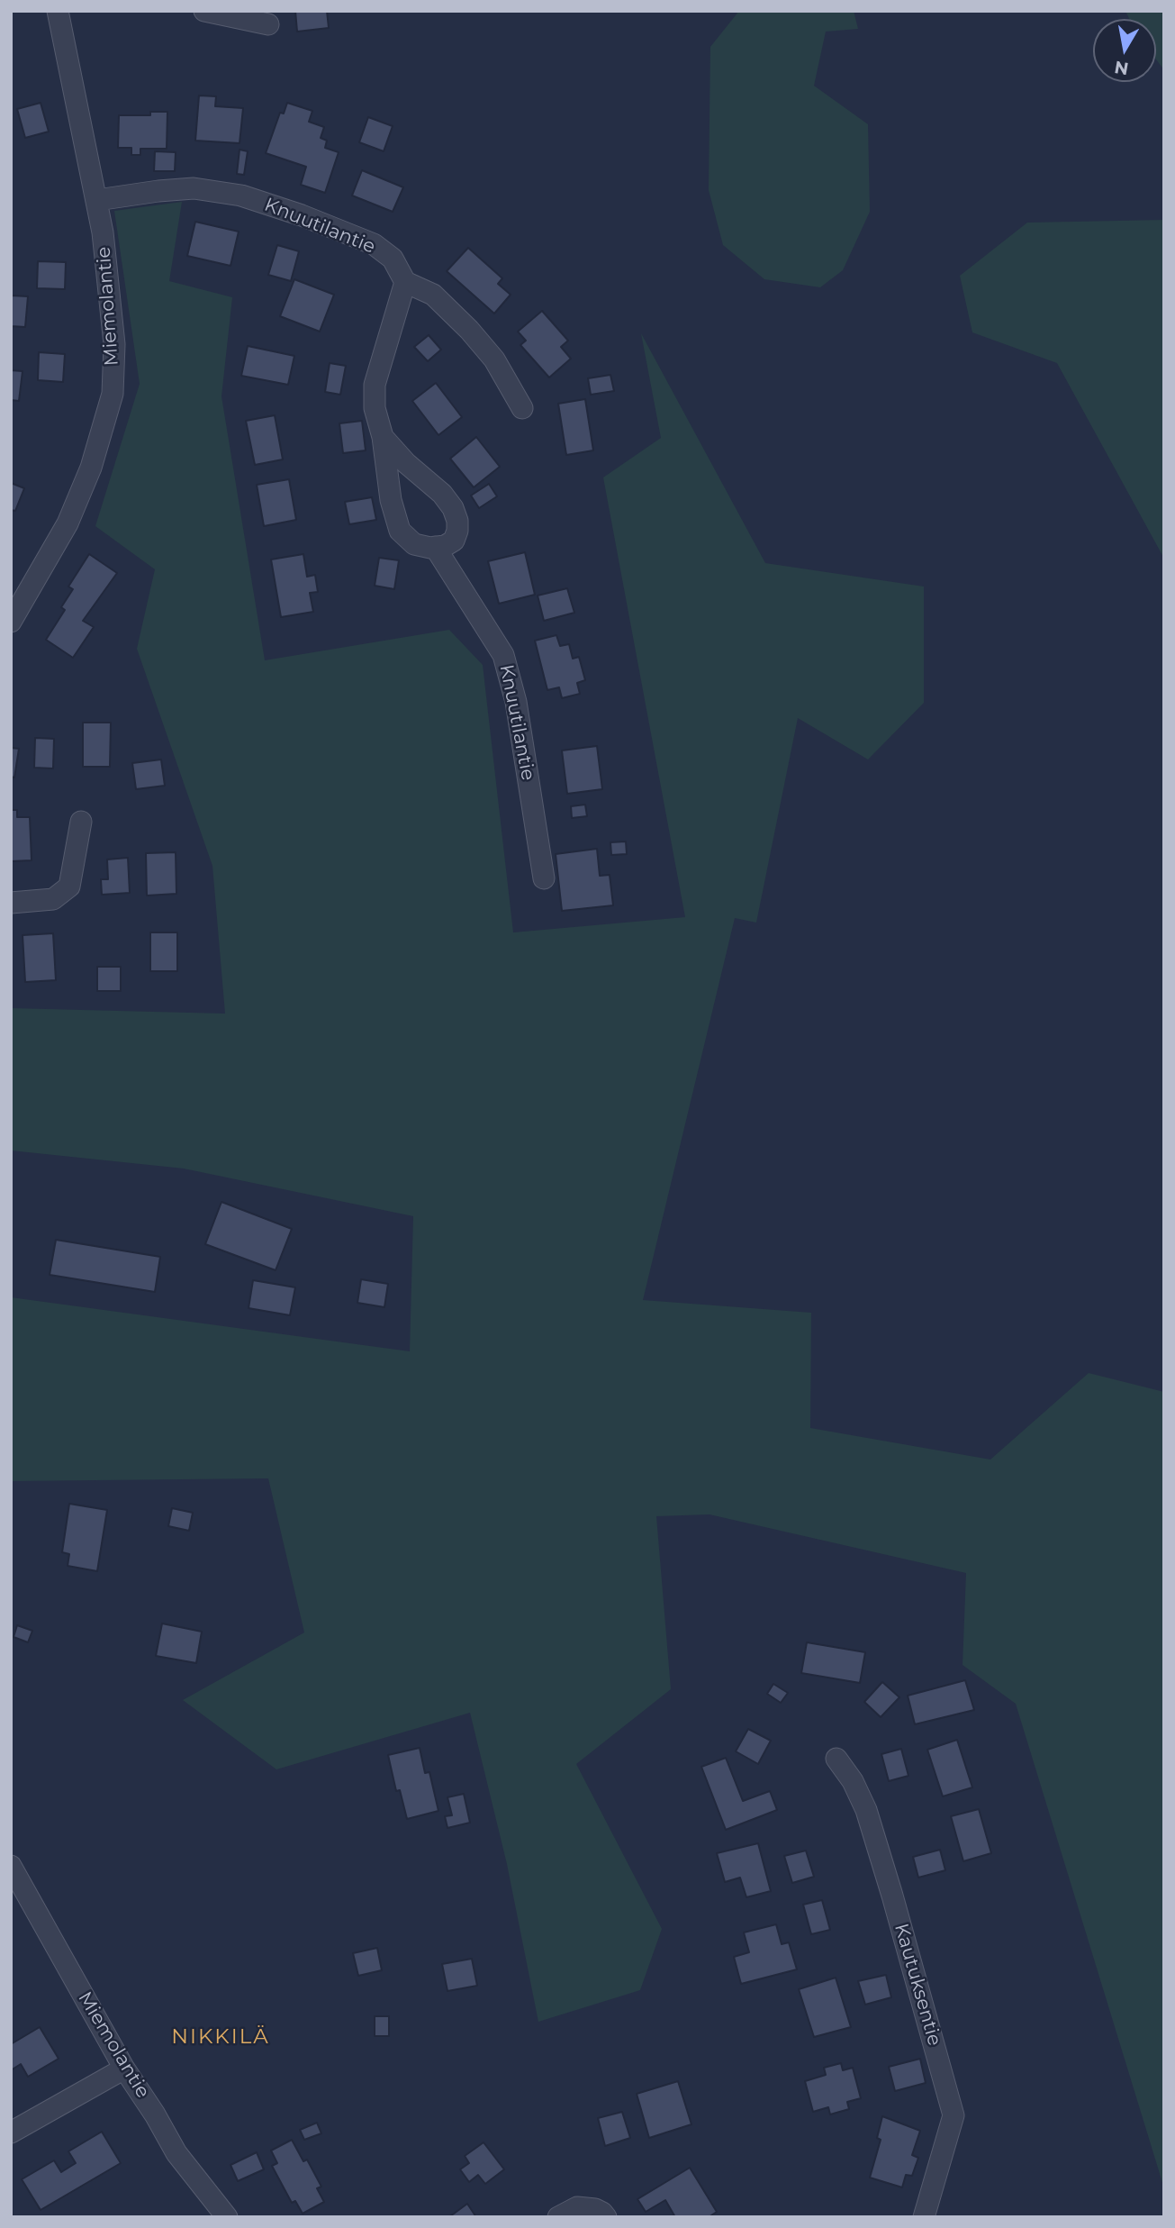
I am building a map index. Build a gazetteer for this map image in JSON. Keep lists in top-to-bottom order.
{
  "streets": {
    "street": ["Knuutilantie", "Miemolantie", "Kautuksentie"]
  },
  "crossings": [
    ["Knuutilantie", "Miemolantie"]
  ],
  "districts": ["NIKKILÄ"],
  "north": "bottom"
}
